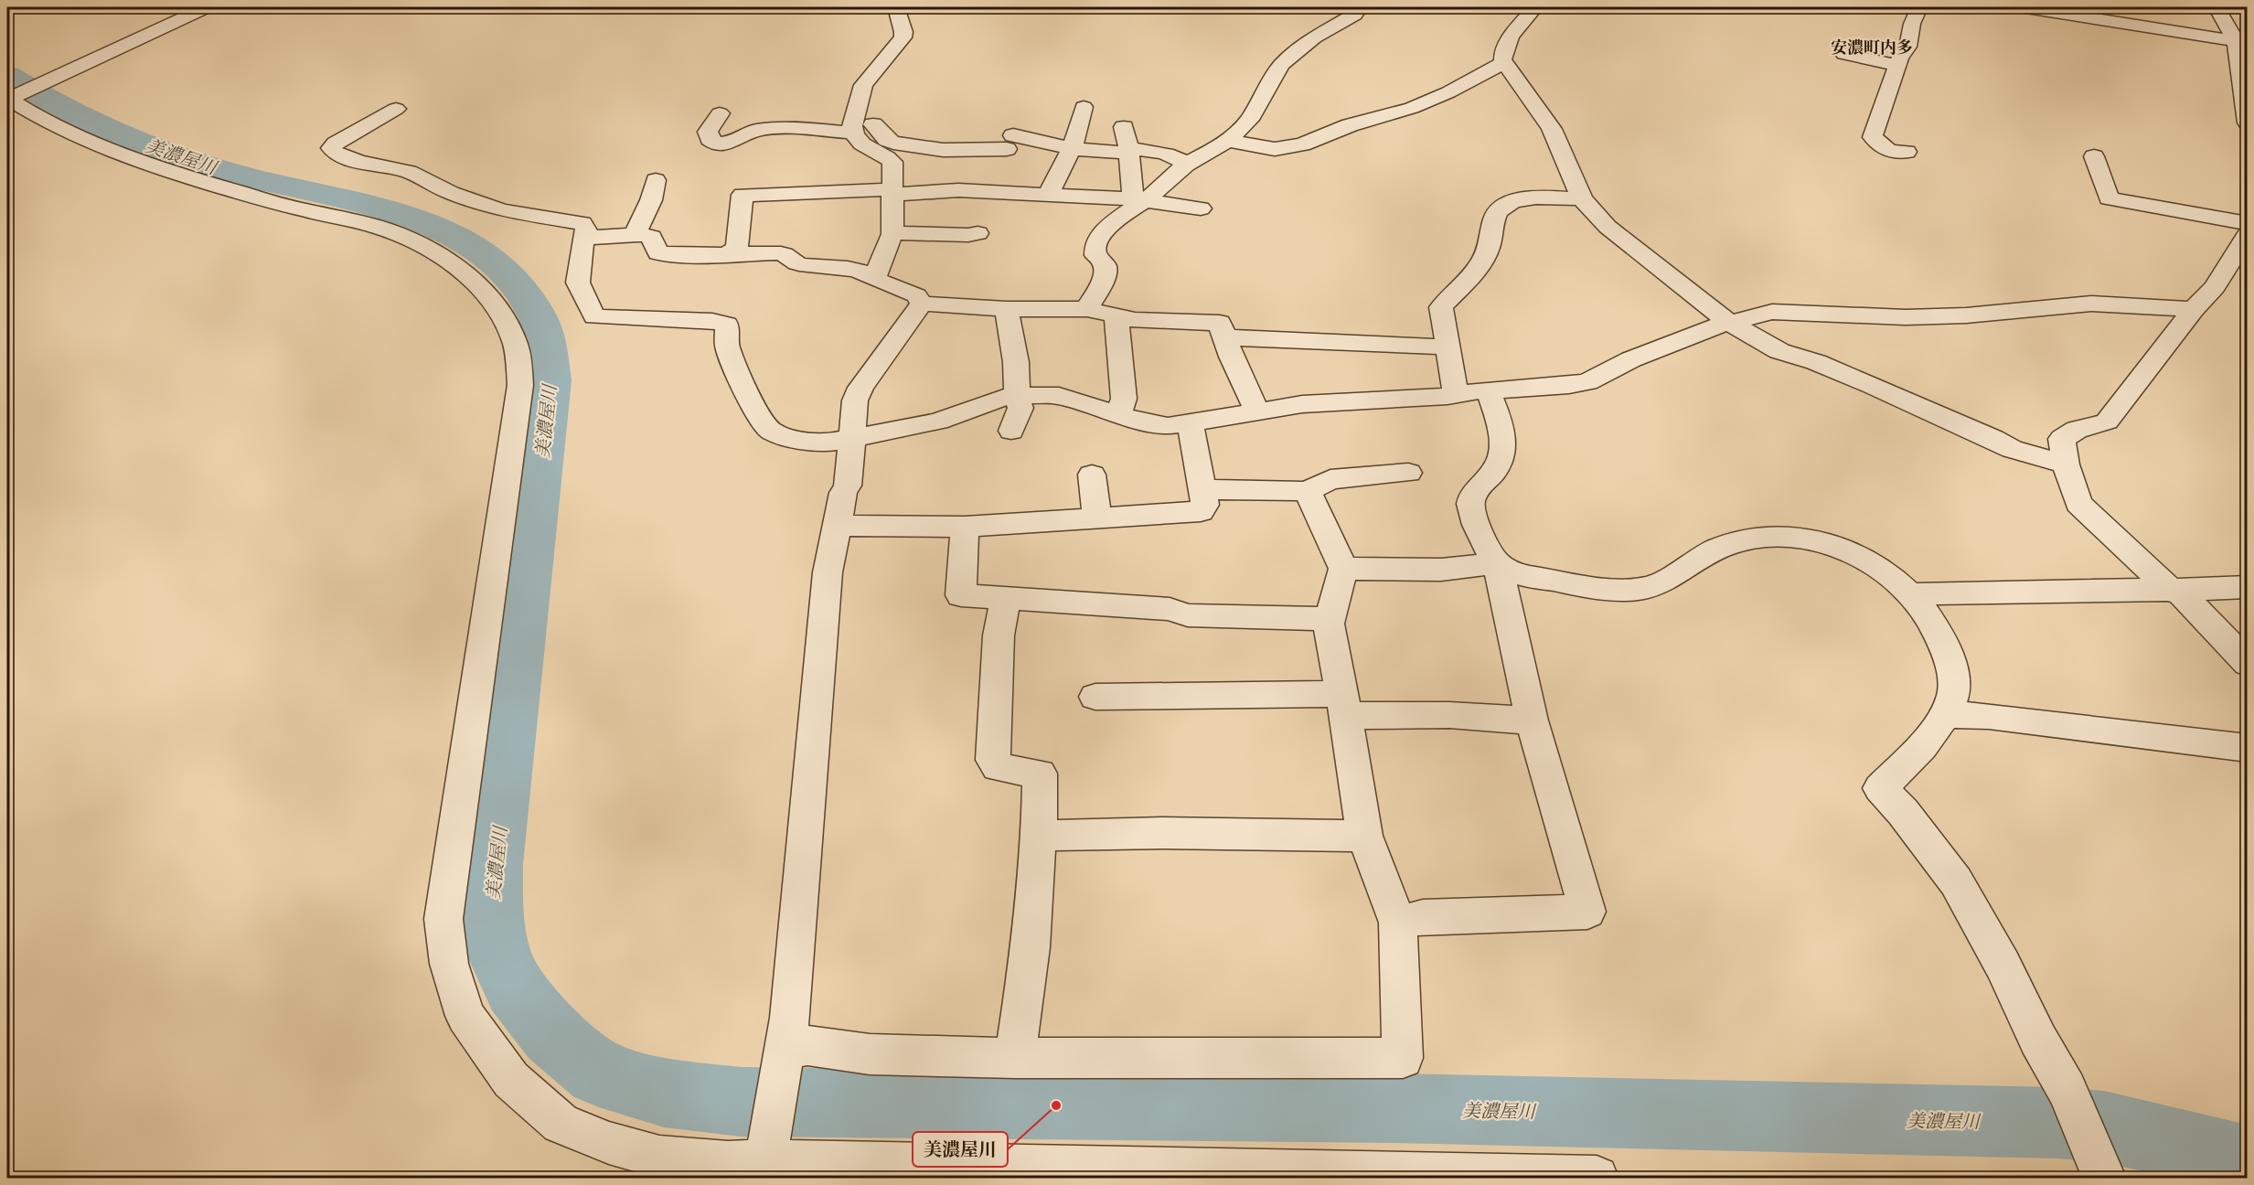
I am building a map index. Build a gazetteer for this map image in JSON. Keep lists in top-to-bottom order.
{
  "districts": ["安濃町内多"],
  "water": ["美濃屋川"],
  "places": ["美濃屋川"]
}
